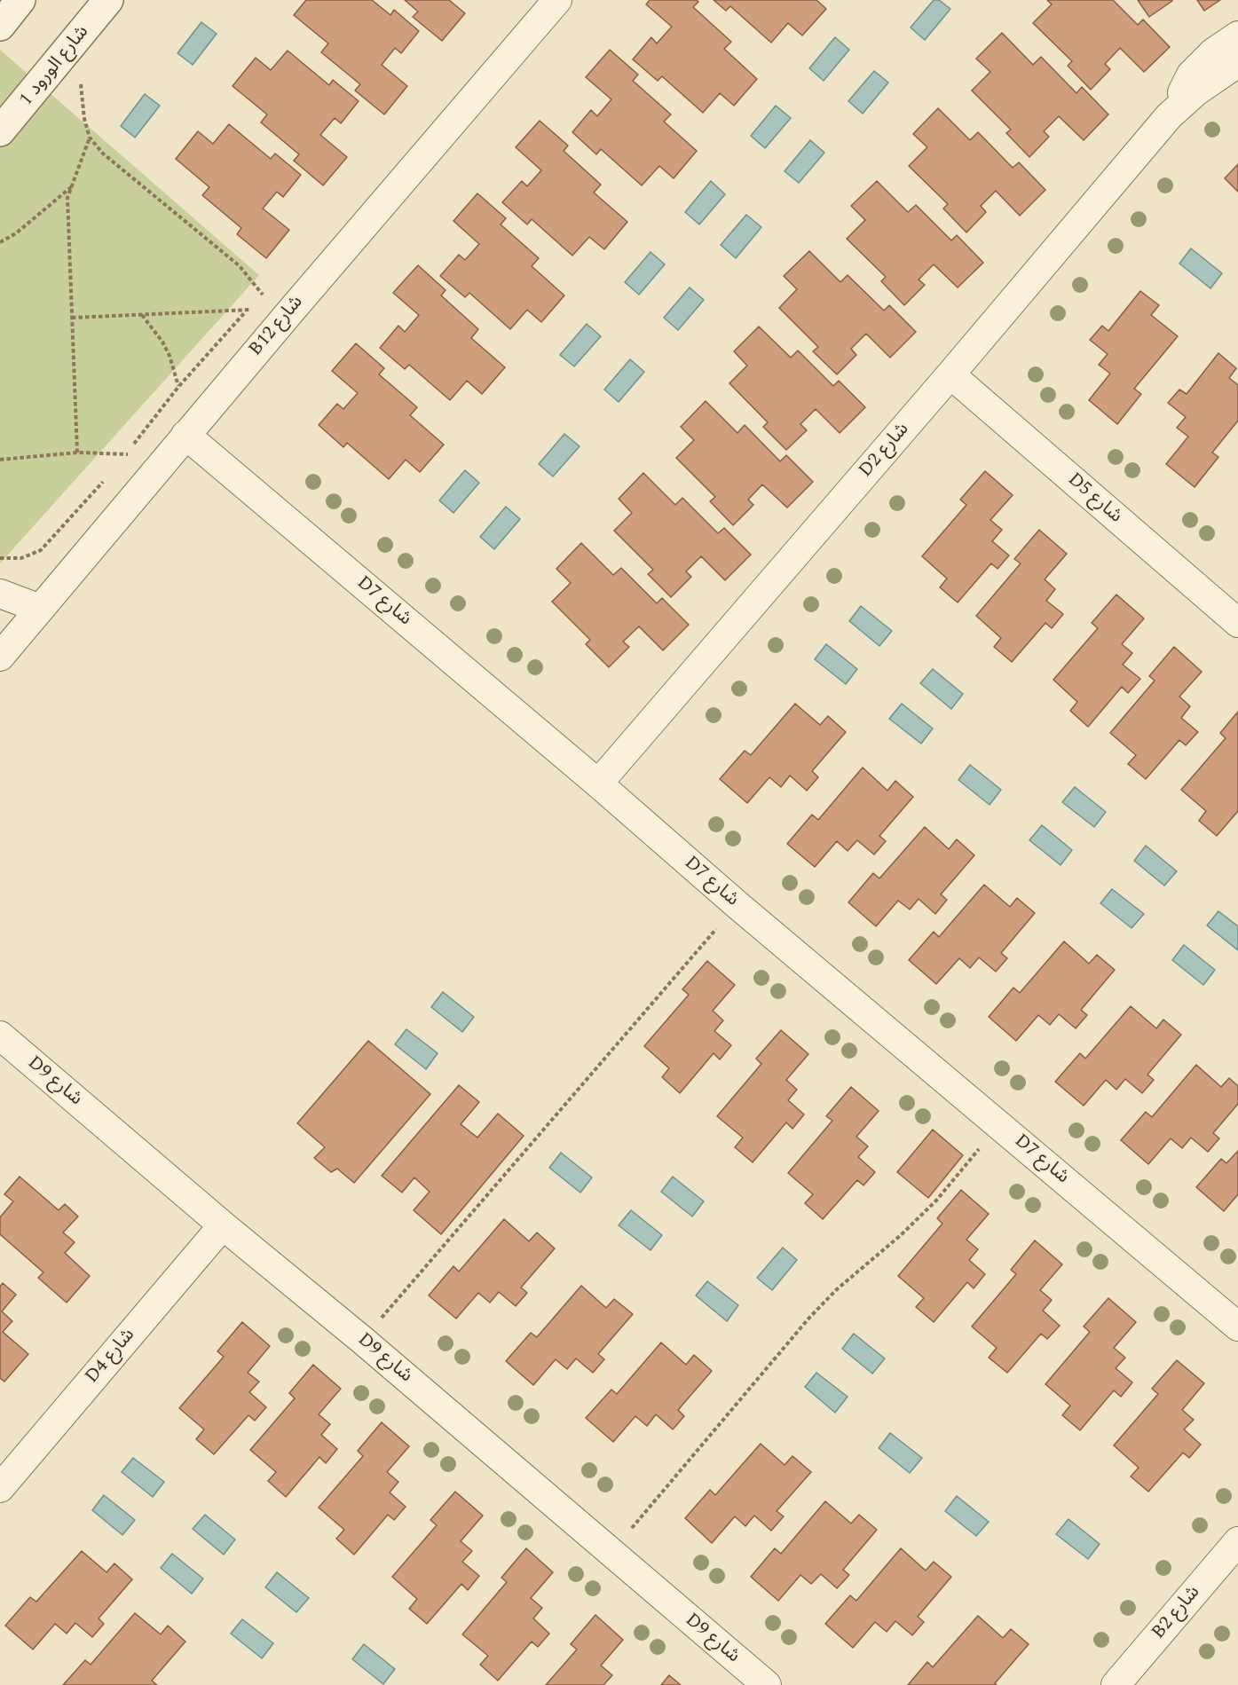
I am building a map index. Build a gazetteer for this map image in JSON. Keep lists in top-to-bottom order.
{
  "streets": {
    "street": [
      "شارع الورود 1",
      "B12 شارع",
      "D2 شارع",
      "D5 شارع",
      "D7 شارع",
      "D9 شارع",
      "D4 شارع",
      "B2 شارع"
    ]
  },
  "crossings": [
    ["B12 شارع", "D7 شارع"],
    ["D2 شارع", "D5 شارع"],
    ["D2 شارع", "D7 شارع"],
    ["D9 شارع", "D4 شارع"]
  ]
}
